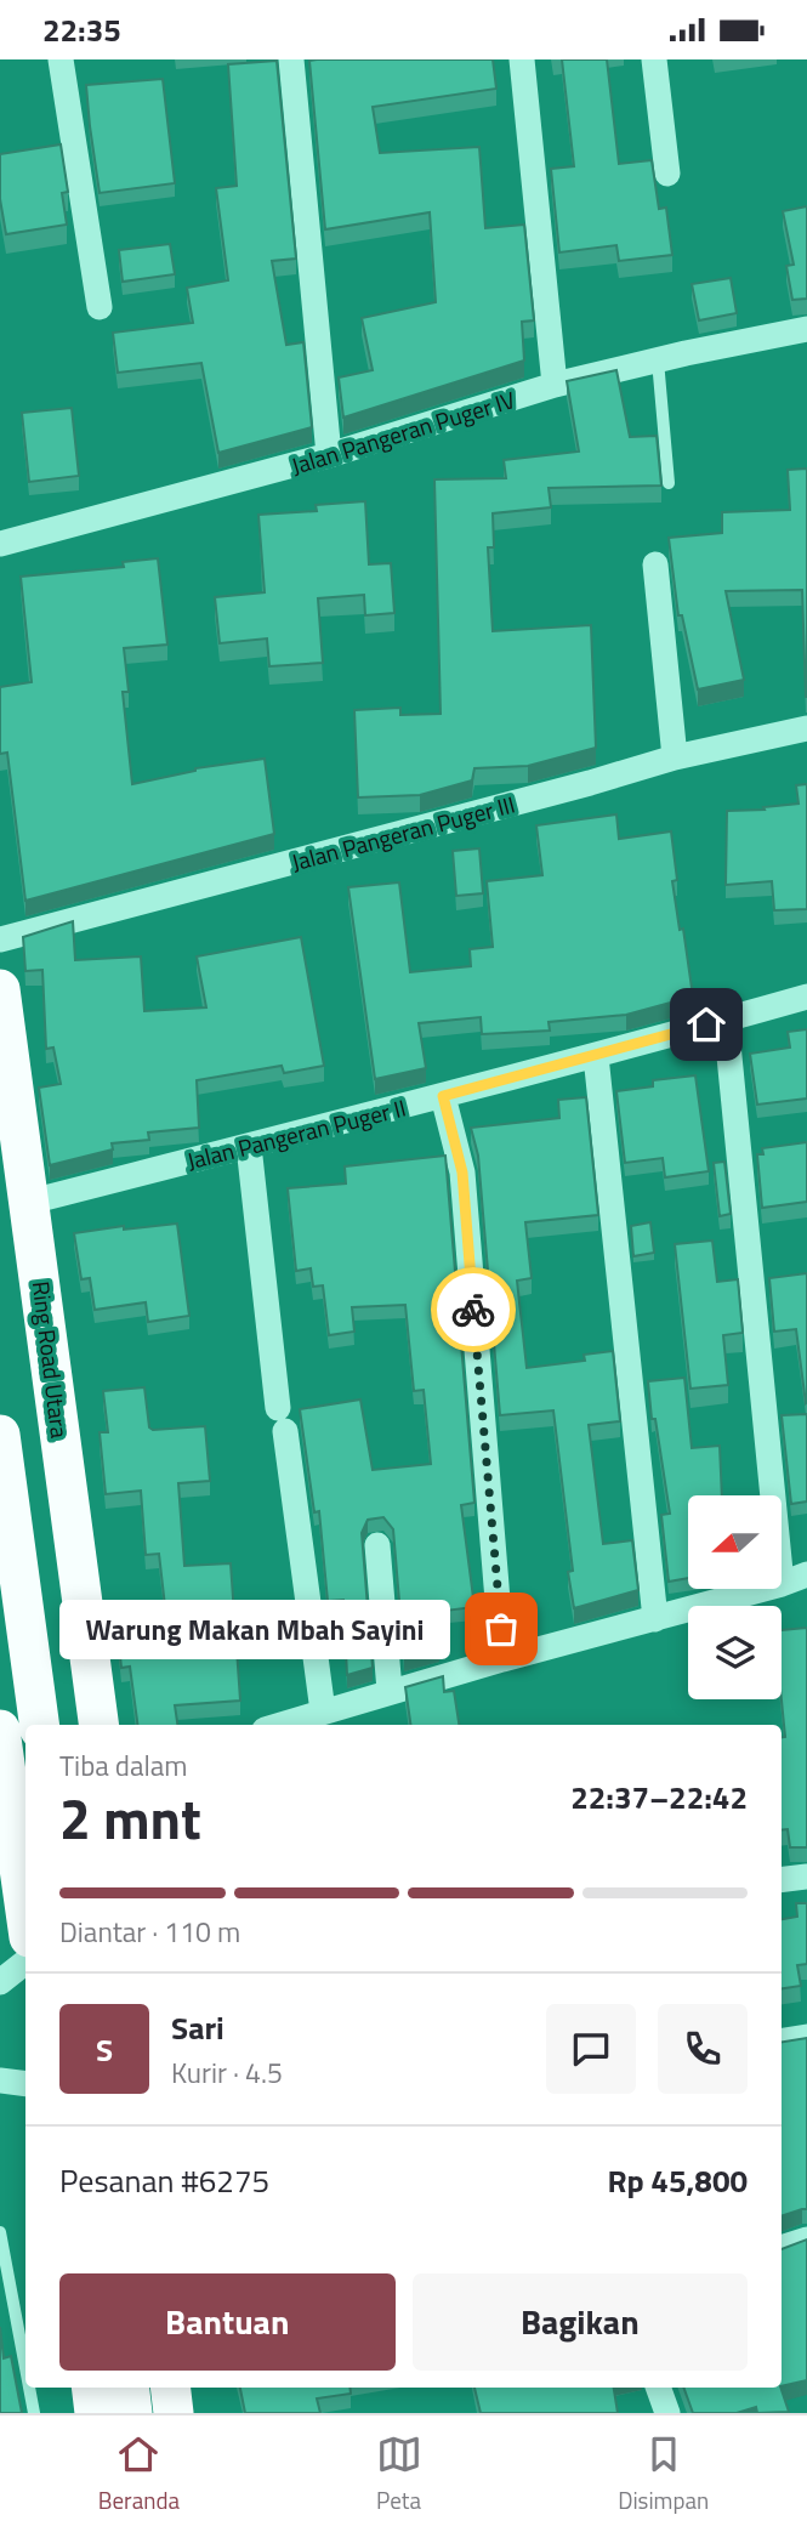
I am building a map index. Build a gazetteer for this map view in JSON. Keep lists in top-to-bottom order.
{
  "streets": {
    "highway": ["Ring Road Utara"],
    "street": ["Jalan Pangeran Puger IV", "Jalan Pangeran Puger III", "Jalan Pangeran Puger II"]
  },
  "crossings": [
    ["Jalan Pangeran Puger II", "Ring Road Utara"]
  ],
  "places": ["Warung Makan Mbah Sayini"],
  "north": "left",
  "page": {
    "status": "22:35",
    "bubble": "Warung Makan Mbah Sayini",
    "heading": ["2 mnt", "Tiba dalam", "22:37–22:42"],
    "panel": [
      "Sari",
      "Kurir · 4.5",
      "Pesanan #6275",
      "Rp 45,800"
    ],
    "bar": "Diantar · 110 m",
    "round": "S",
    "buttons": ["Bantuan", "Bagikan"],
    "tabs": ["Beranda", "Peta", "Disimpan"]
  }
}
